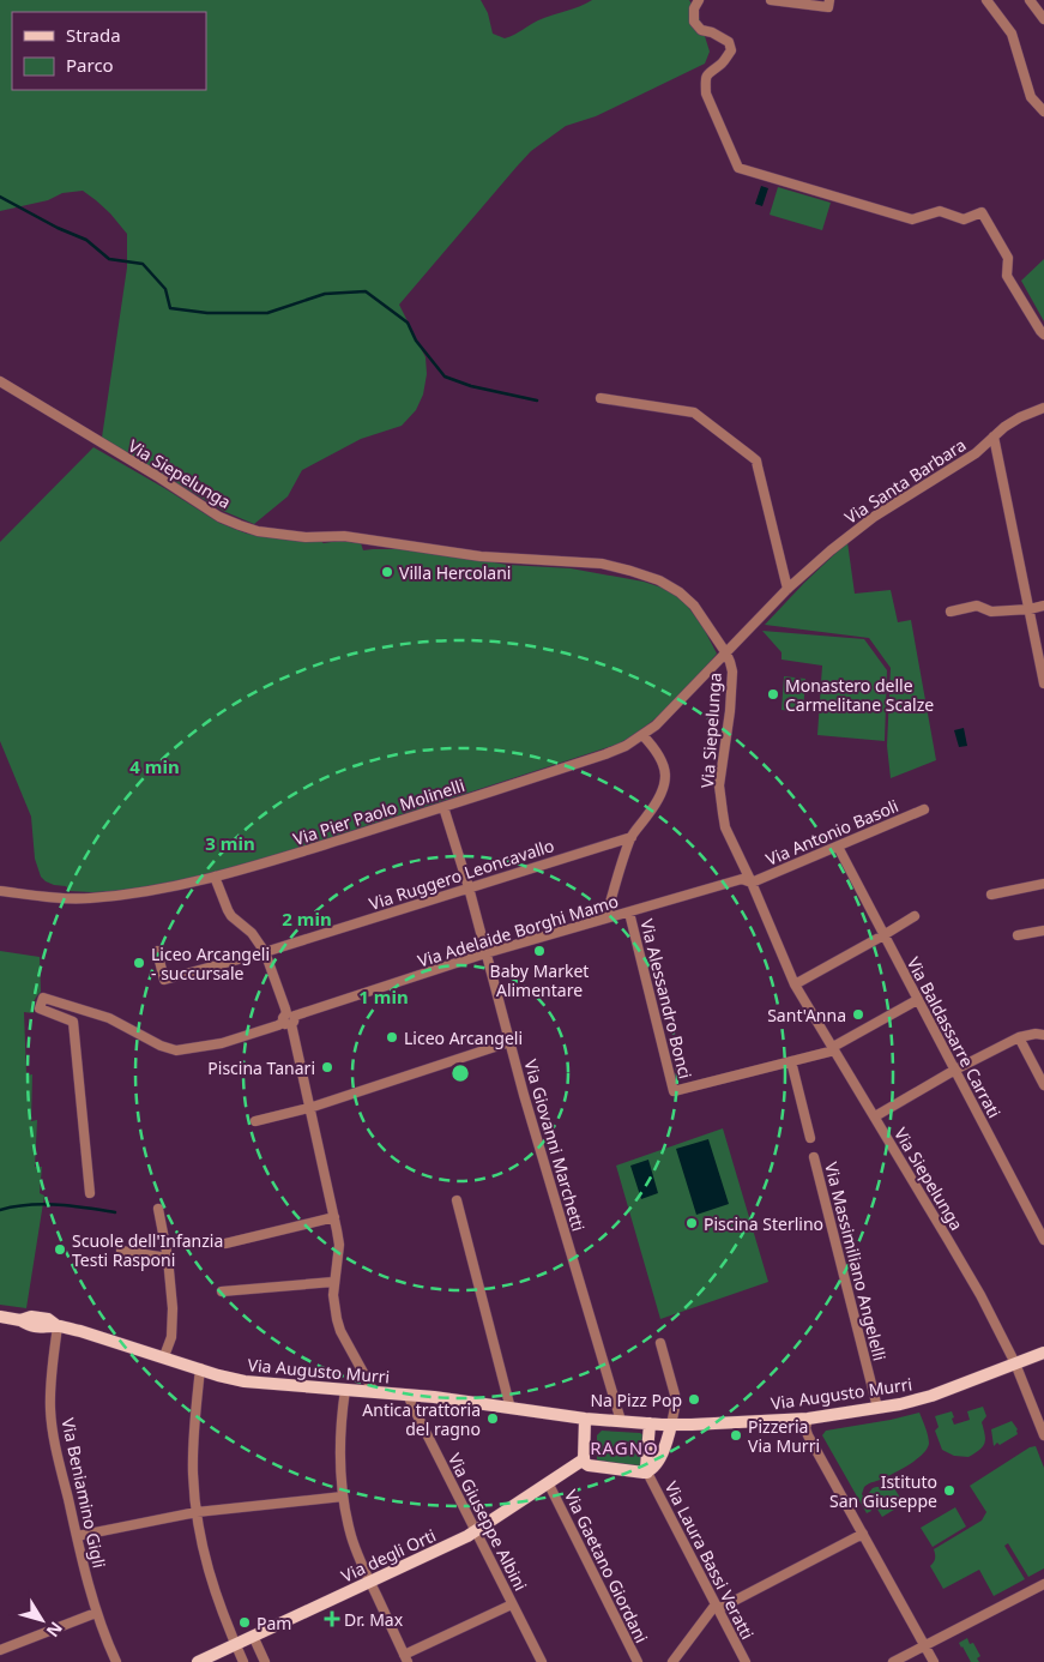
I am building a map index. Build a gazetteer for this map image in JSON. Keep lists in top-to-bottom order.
{
  "streets": {
    "main road": ["Via Augusto Murri", "Via degli Orti"],
    "street": [
      "Via Siepelunga",
      "Via Santa Barbara",
      "Via Pier Paolo Molinelli",
      "Via Antonio Basoli",
      "Via Ruggero Leoncavallo",
      "Via Adelaide Borghi Mamo",
      "Via Alessandro Bonci",
      "Via Baldassarre Carrati",
      "Via Giovanni Marchetti",
      "Via Massimiliano Angelelli",
      "Via Beniamino Gigli",
      "Via Giuseppe Albini",
      "Via Laura Bassi Veratti",
      "Via Gaetano Giordani"
    ]
  },
  "crossings": [
    ["Via Siepelunga", "Via Santa Barbara"],
    ["Via Siepelunga", "Via Pier Paolo Molinelli"],
    ["Via Siepelunga", "Via Antonio Basoli"],
    ["Via Siepelunga", "Via Adelaide Borghi Mamo"],
    ["Via Siepelunga", "Via Augusto Murri"],
    ["Via Santa Barbara", "Via Pier Paolo Molinelli"],
    ["Via Pier Paolo Molinelli", "Via Giovanni Marchetti"],
    ["Via Antonio Basoli", "Via Adelaide Borghi Mamo"],
    ["Via Antonio Basoli", "Via Baldassarre Carrati"],
    ["Via Ruggero Leoncavallo", "Via Giovanni Marchetti"],
    ["Via Adelaide Borghi Mamo", "Via Alessandro Bonci"],
    ["Via Adelaide Borghi Mamo", "Via Giovanni Marchetti"],
    ["Via Giovanni Marchetti", "Via Augusto Murri"],
    ["Via Massimiliano Angelelli", "Via Augusto Murri"],
    ["Via Augusto Murri", "Via Beniamino Gigli"],
    ["Via Augusto Murri", "Via Giuseppe Albini"],
    ["Via Giuseppe Albini", "Via degli Orti"],
    ["Via degli Orti", "Via Gaetano Giordani"]
  ],
  "districts": ["RAGNO"],
  "places": {
    "other": [
      "Villa Hercolani",
      "Monastero delle Carmelitane Scalze",
      "Baby Market Alimentare",
      "Liceo Arcangeli - succursale",
      "Sant'Anna",
      "Liceo Arcangeli",
      "Piscina Tanari",
      "Piscina Sterlino",
      "Scuole dell'Infanzia Testi Rasponi",
      "Na Pizz Pop",
      "Antica trattoria del ragno",
      "Pizzeria Via Murri",
      "Istituto San Giuseppe",
      "Pam"
    ],
    "health": ["Dr. Max"]
  },
  "legend": ["Strada", "Parco"],
  "north": "bottom right",
  "rings": [
    "4 min",
    "3 min",
    "2 min",
    "1 min"
  ]
}
